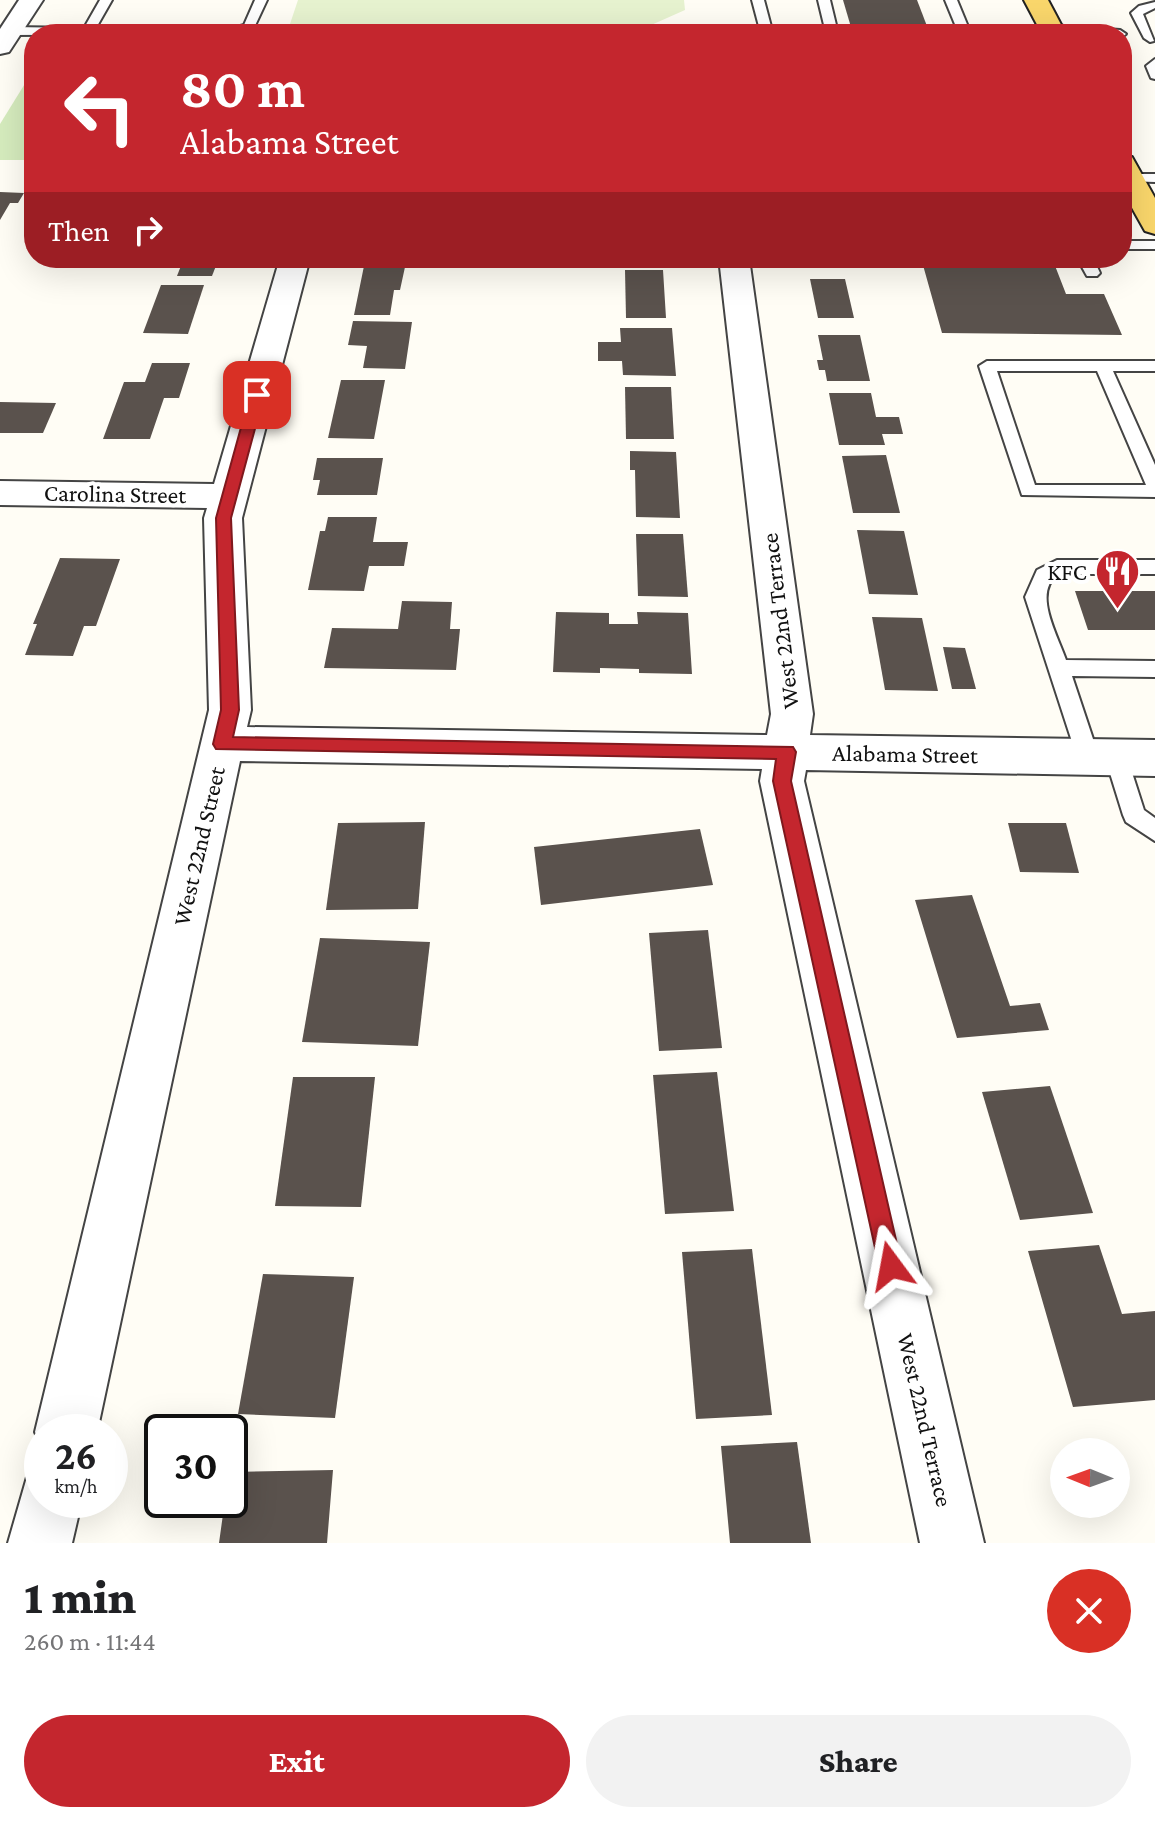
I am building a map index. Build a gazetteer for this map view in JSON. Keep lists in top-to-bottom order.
{
  "streets": {
    "street": [
      "Carolina Street",
      "West 22nd Terrace",
      "Alabama Street",
      "West 22nd Street"
    ]
  },
  "crossings": [
    ["Carolina Street", "West 22nd Street"],
    ["West 22nd Terrace", "Alabama Street"],
    ["Alabama Street", "West 22nd Street"]
  ],
  "places": {
    "restaurant": ["KFC"]
  },
  "north": "left",
  "page": {
    "turn": ["80 m", "Alabama Street"],
    "then": "Then",
    "speed": "26 km/h",
    "limit": "30",
    "heading": ["1 min", "260 m · 11:44"],
    "buttons": ["Exit", "Share"]
  }
}
